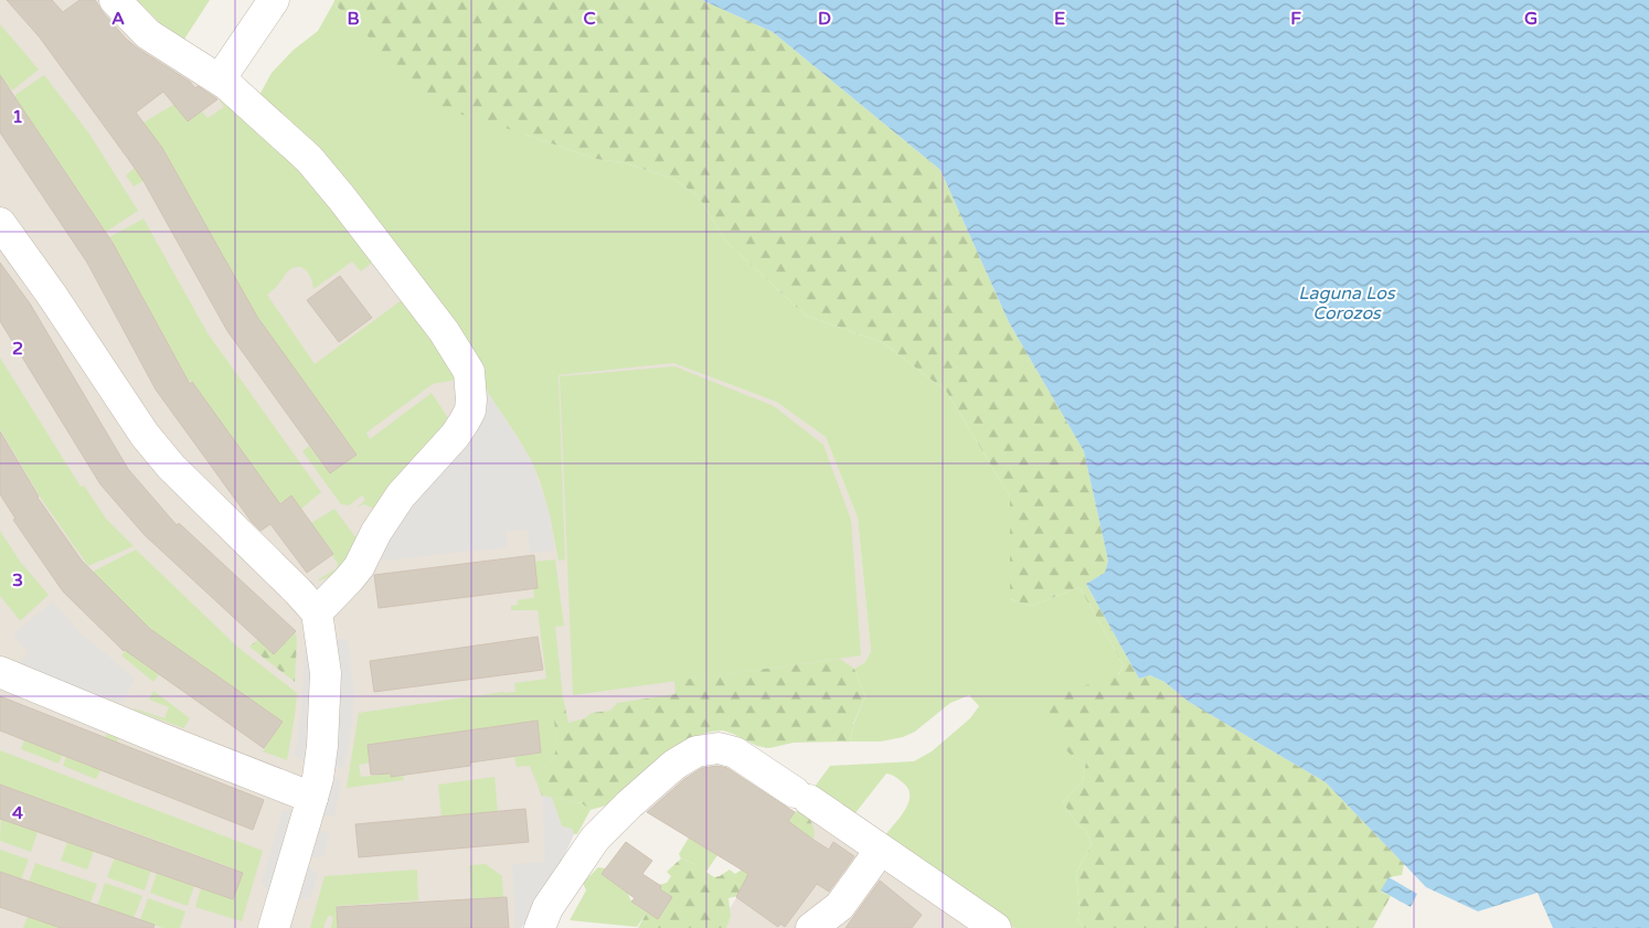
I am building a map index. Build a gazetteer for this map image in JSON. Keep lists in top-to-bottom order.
{
  "water": ["Laguna Los Corozos"],
  "grid": {
    "columns": [
      "A",
      "B",
      "C",
      "D",
      "E",
      "F",
      "G"
    ],
    "rows": [
      "1",
      "2",
      "3",
      "4"
    ]
  }
}
